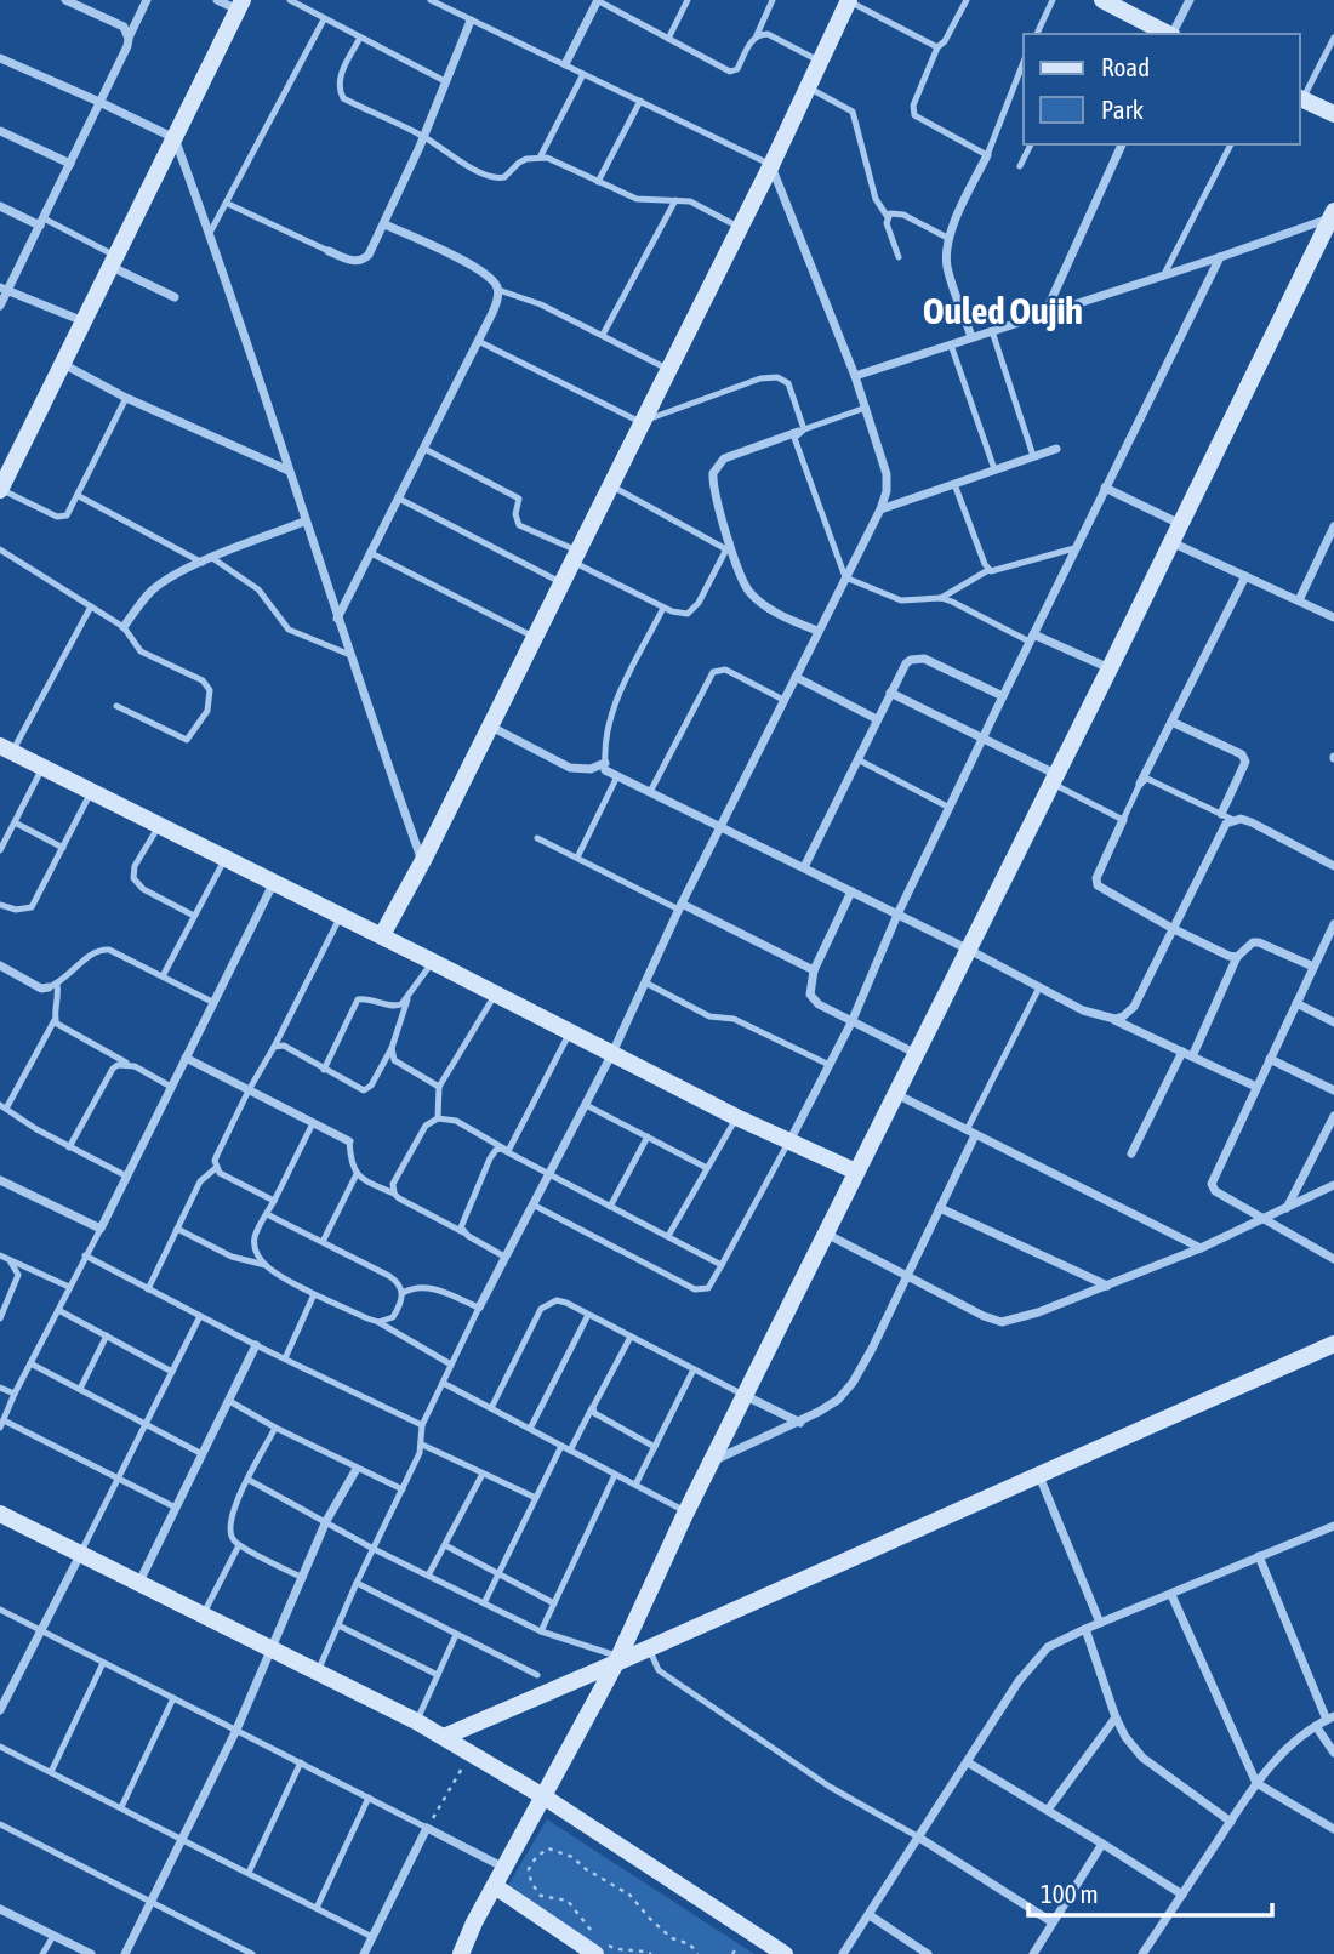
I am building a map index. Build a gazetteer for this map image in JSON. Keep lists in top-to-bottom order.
{
  "districts": ["Ouled Oujih"],
  "legend": ["Road", "Park"],
  "scale_bar": "100 m"
}
